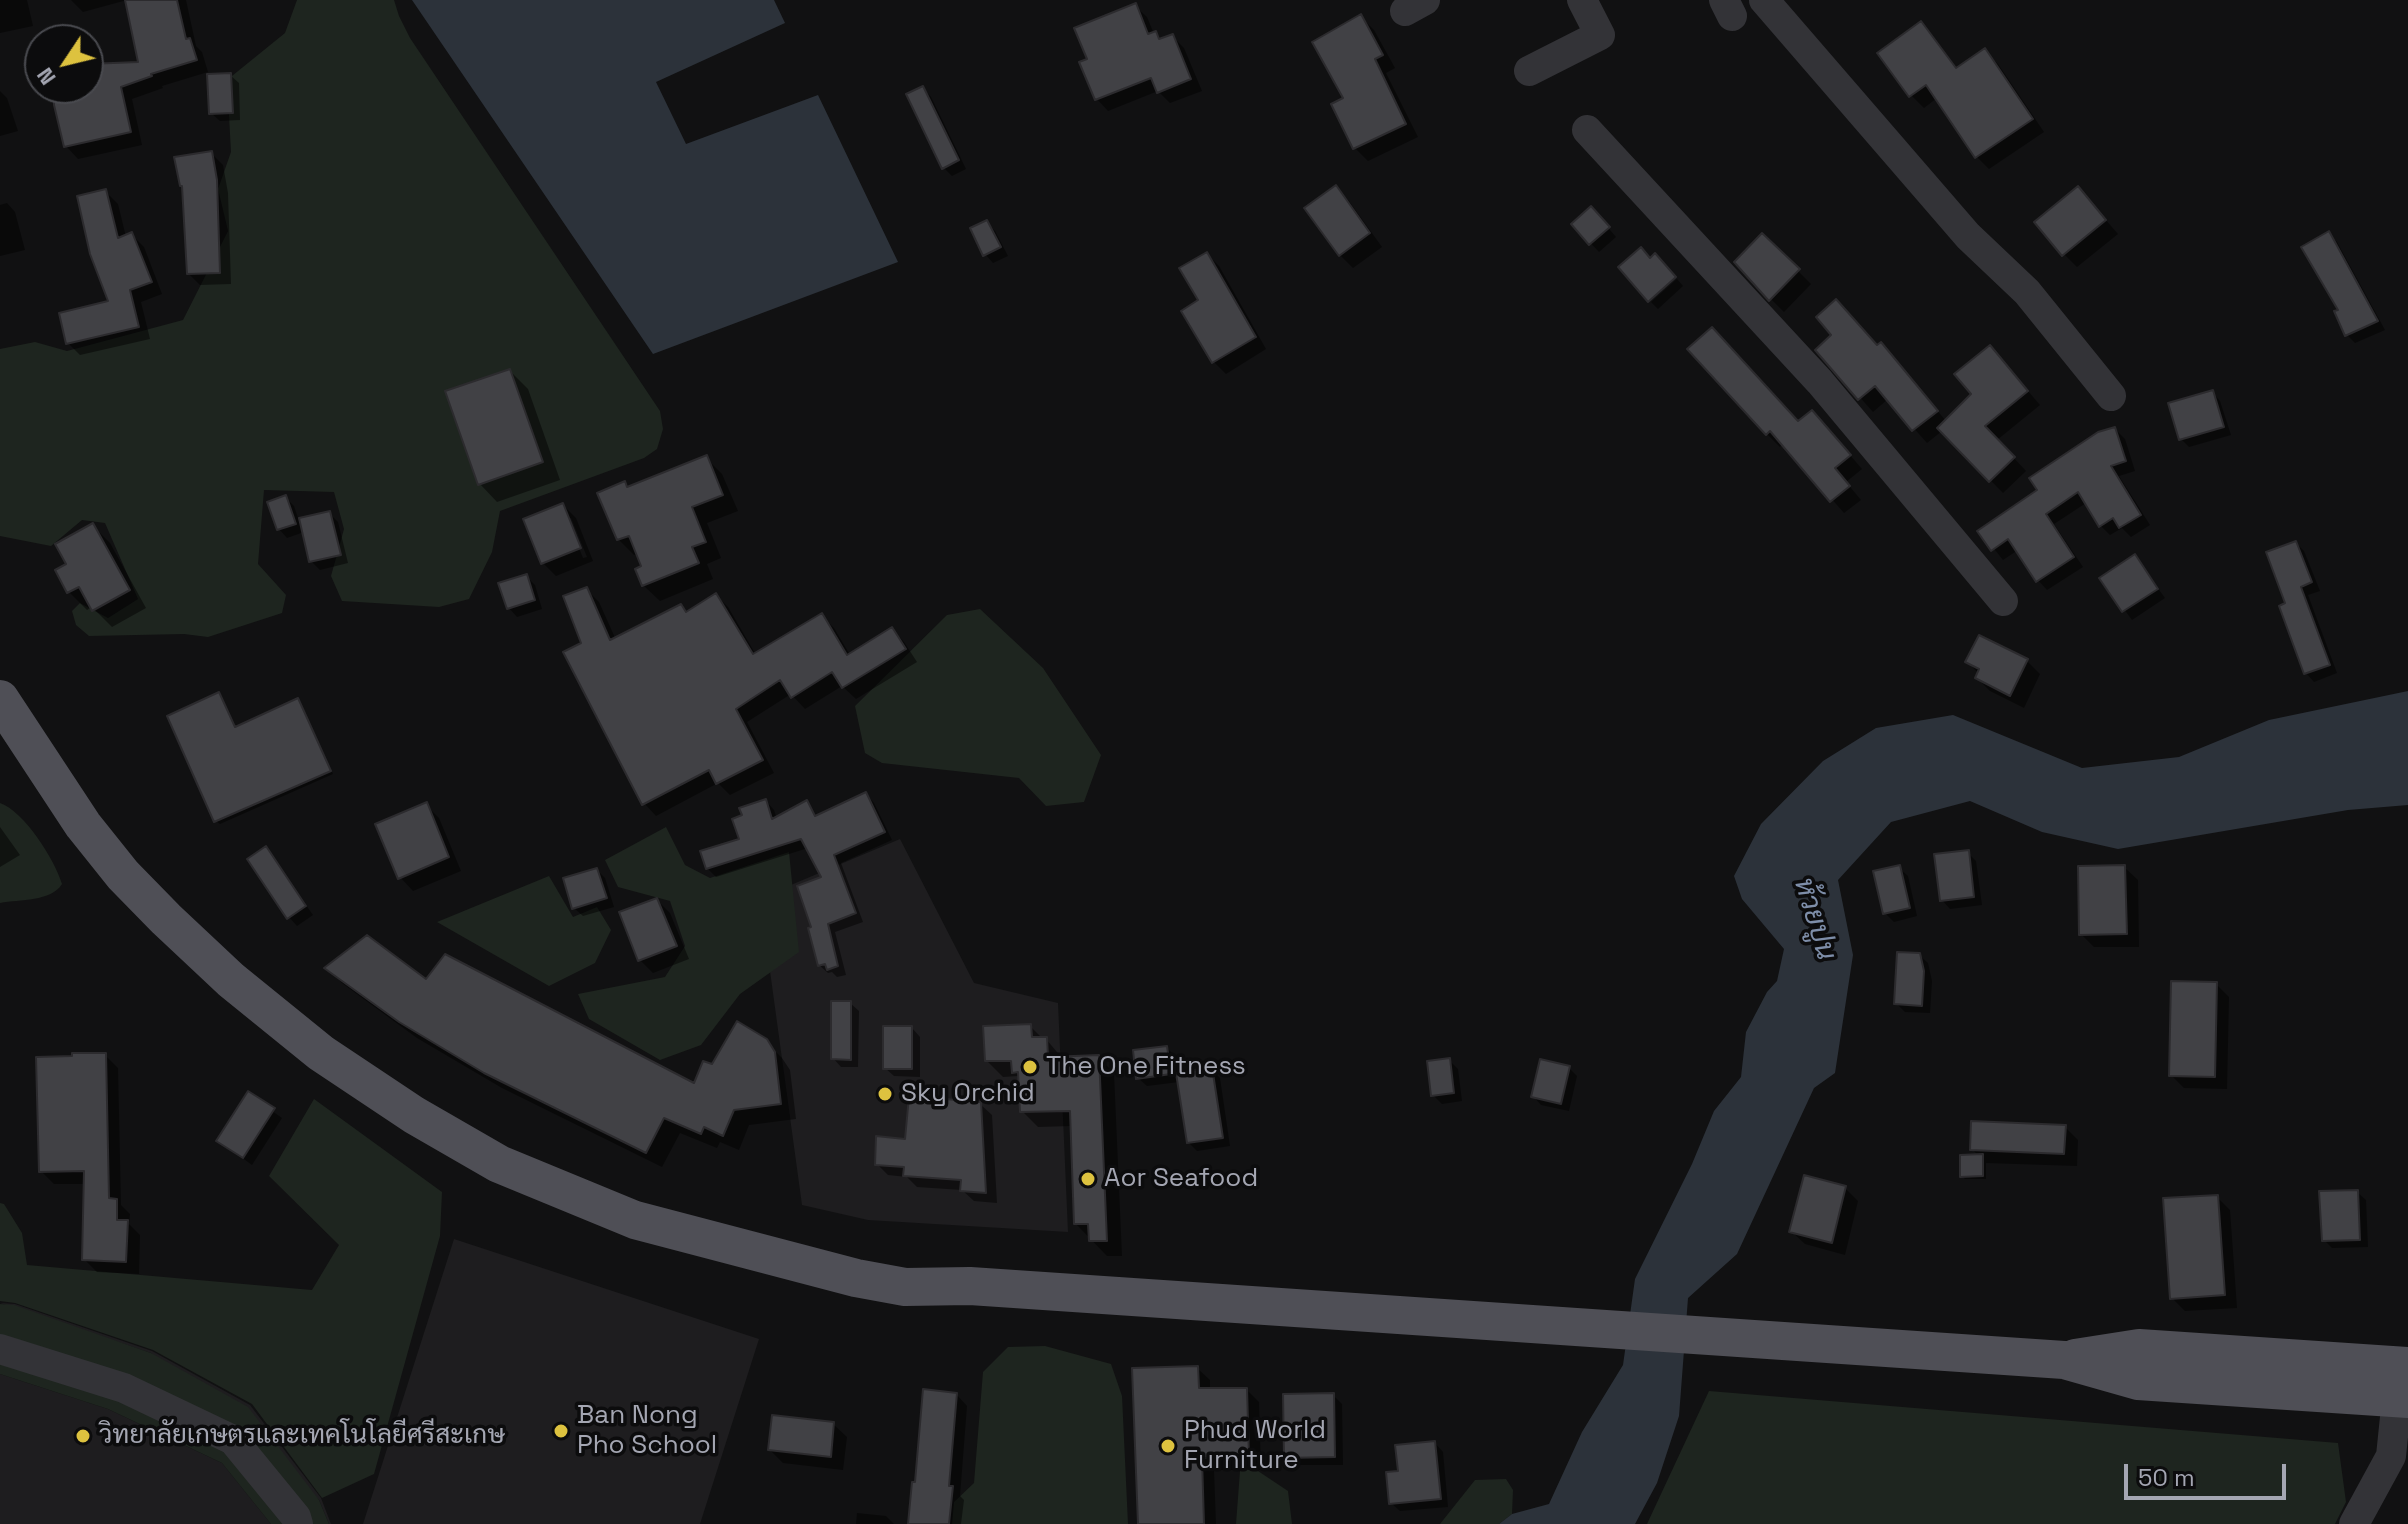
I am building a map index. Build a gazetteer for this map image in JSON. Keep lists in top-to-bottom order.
{
  "water": ["ห้วยปูน"],
  "places": [
    "The One Fitness",
    "Sky Orchid",
    "Aor Seafood",
    "Ban Nong Pho School",
    "วิทยาลัยเกษตรและเทคโนโลยีศรีสะเกษ",
    "Phud World Furniture"
  ],
  "scale_bar": "50 m",
  "north": "bottom left"
}
